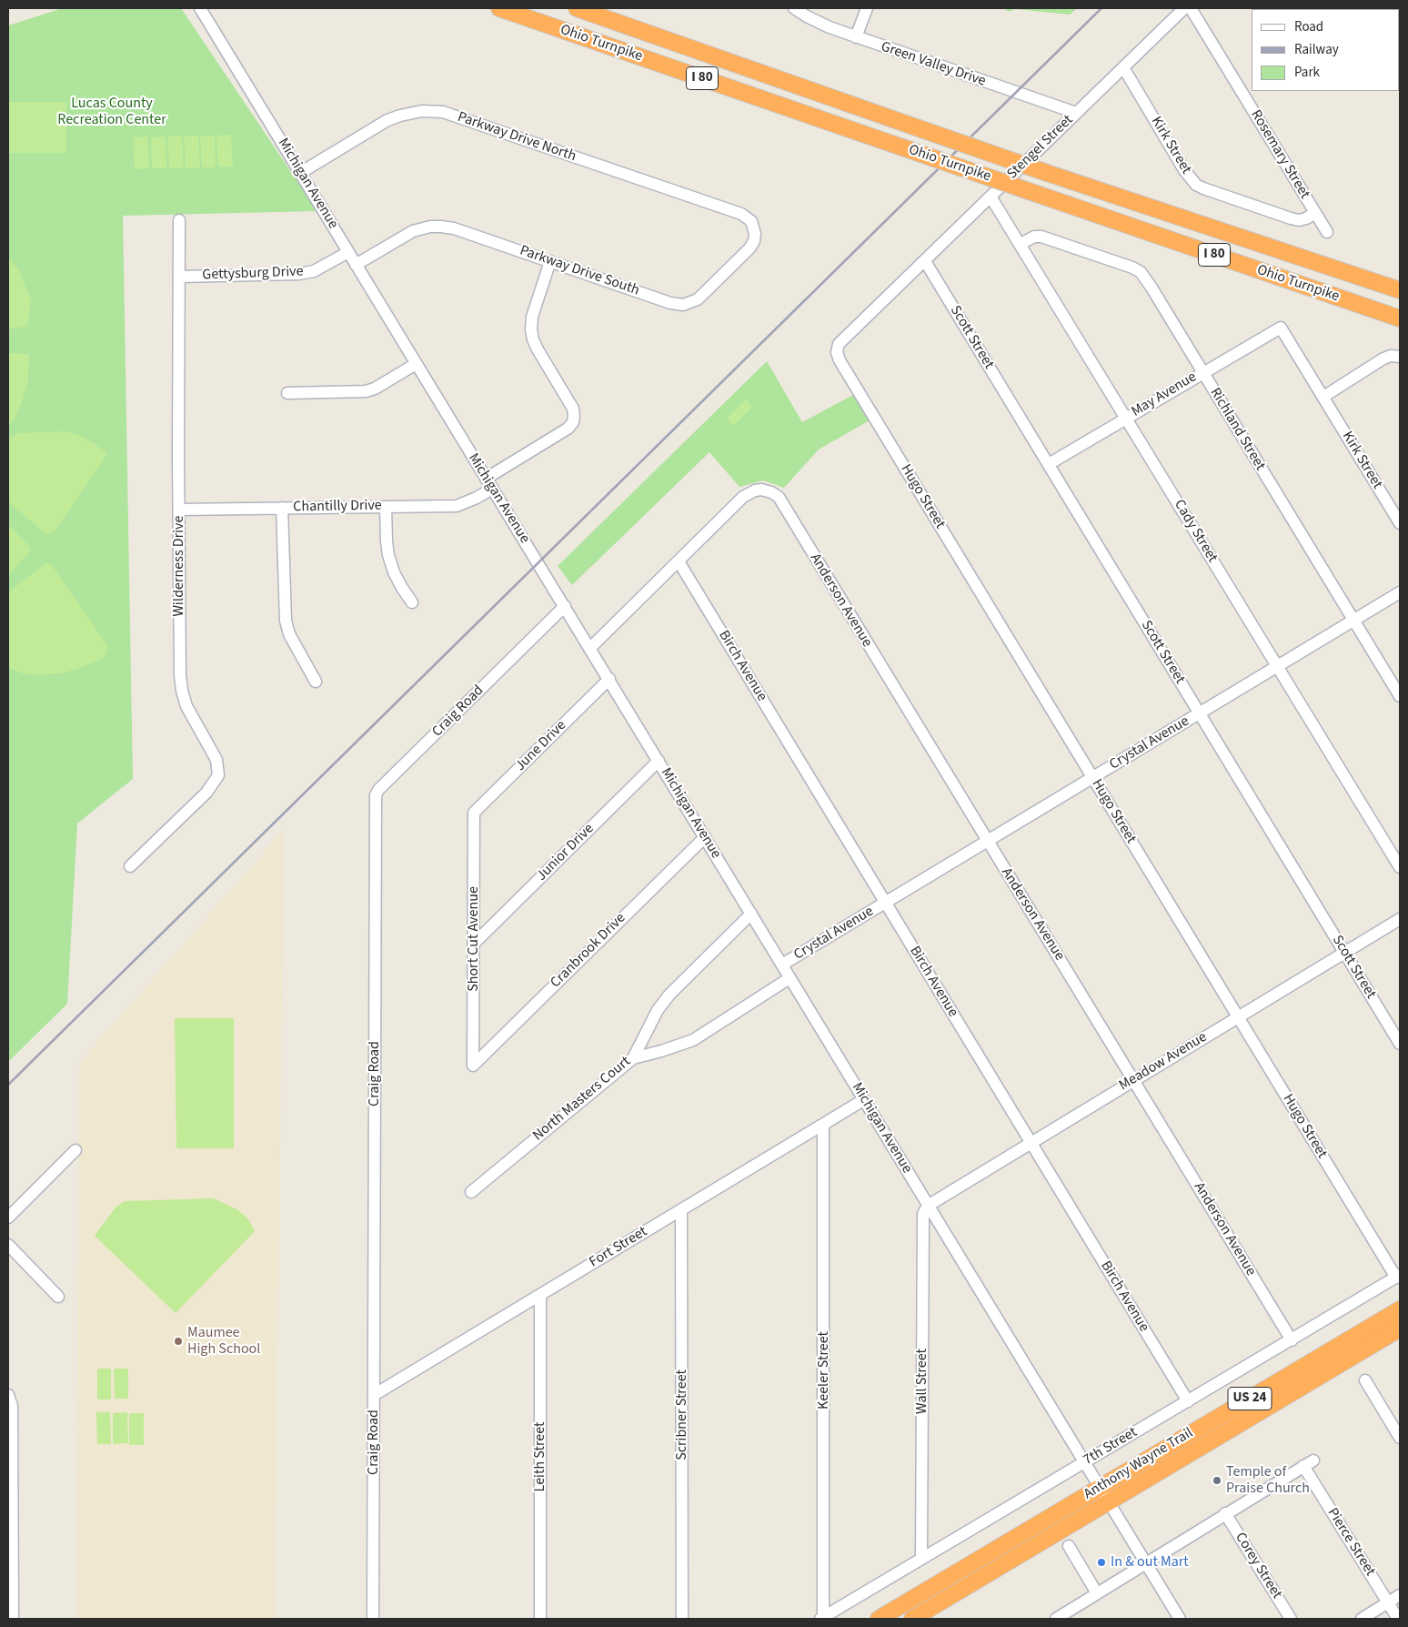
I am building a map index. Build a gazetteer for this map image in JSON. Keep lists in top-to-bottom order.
{
  "streets": {
    "highway": [
      "Ohio Turnpike",
      "I 80",
      "US 24",
      "Anthony Wayne Trail"
    ],
    "street": [
      "Green Valley Drive",
      "Parkway Drive North",
      "Kirk Street",
      "Stengel Street",
      "Rosemary Street",
      "Michigan Avenue",
      "Parkway Drive South",
      "Gettysburg Drive",
      "Scott Street",
      "May Avenue",
      "Richland Street",
      "Hugo Street",
      "Chantilly Drive",
      "Cady Street",
      "Wilderness Drive",
      "Anderson Avenue",
      "Birch Avenue",
      "Craig Road",
      "Crystal Avenue",
      "June Drive",
      "Junior Drive",
      "Short Cut Avenue",
      "Cranbrook Drive",
      "Meadow Avenue",
      "North Masters Court",
      "Fort Street",
      "Keeler Street",
      "Wall Street",
      "Scribner Street",
      "7th Street",
      "Leith Street",
      "Pierce Street",
      "Corey Street"
    ]
  },
  "crossings": [
    ["Green Valley Drive", "Stengel Street"],
    ["Parkway Drive North", "Michigan Avenue"],
    ["Parkway Drive North", "Parkway Drive South"],
    ["Kirk Street", "Stengel Street"],
    ["Kirk Street", "Rosemary Street"],
    ["Kirk Street", "May Avenue"],
    ["Stengel Street", "Scott Street"],
    ["Stengel Street", "Hugo Street"],
    ["Stengel Street", "Cady Street"],
    ["Michigan Avenue", "Parkway Drive South"],
    ["Michigan Avenue", "Gettysburg Drive"],
    ["Michigan Avenue", "Chantilly Drive"],
    ["Michigan Avenue", "Craig Road"],
    ["Michigan Avenue", "Crystal Avenue"],
    ["Michigan Avenue", "June Drive"],
    ["Michigan Avenue", "Junior Drive"],
    ["Michigan Avenue", "Cranbrook Drive"],
    ["Michigan Avenue", "Meadow Avenue"],
    ["Michigan Avenue", "North Masters Court"],
    ["Michigan Avenue", "Fort Street"],
    ["Michigan Avenue", "Wall Street"],
    ["Michigan Avenue", "7th Street"],
    ["Michigan Avenue", "Anthony Wayne Trail"],
    ["Parkway Drive South", "Chantilly Drive"],
    ["Gettysburg Drive", "Wilderness Drive"],
    ["Scott Street", "May Avenue"],
    ["Scott Street", "Crystal Avenue"],
    ["Scott Street", "Meadow Avenue"],
    ["May Avenue", "Richland Street"],
    ["May Avenue", "Cady Street"],
    ["Richland Street", "Cady Street"],
    ["Richland Street", "Crystal Avenue"],
    ["Hugo Street", "Crystal Avenue"],
    ["Hugo Street", "Meadow Avenue"],
    ["Hugo Street", "7th Street"],
    ["Chantilly Drive", "Wilderness Drive"],
    ["Cady Street", "Crystal Avenue"],
    ["Anderson Avenue", "Birch Avenue"],
    ["Anderson Avenue", "Crystal Avenue"],
    ["Anderson Avenue", "Meadow Avenue"],
    ["Anderson Avenue", "7th Street"],
    ["Birch Avenue", "Crystal Avenue"],
    ["Birch Avenue", "Meadow Avenue"],
    ["Birch Avenue", "7th Street"],
    ["Craig Road", "Fort Street"],
    ["June Drive", "Short Cut Avenue"],
    ["Junior Drive", "Short Cut Avenue"],
    ["Short Cut Avenue", "Cranbrook Drive"],
    ["Meadow Avenue", "Wall Street"],
    ["Fort Street", "Keeler Street"],
    ["Fort Street", "Scribner Street"],
    ["Fort Street", "Leith Street"],
    ["Keeler Street", "7th Street"],
    ["Wall Street", "7th Street"],
    ["Pierce Street", "Corey Street"]
  ],
  "parks": ["Lucas County Recreation Center"],
  "places": ["Maumee High School", "Temple of Praise Church", "In & out Mart"],
  "legend": ["Road", "Railway", "Park"]
}
